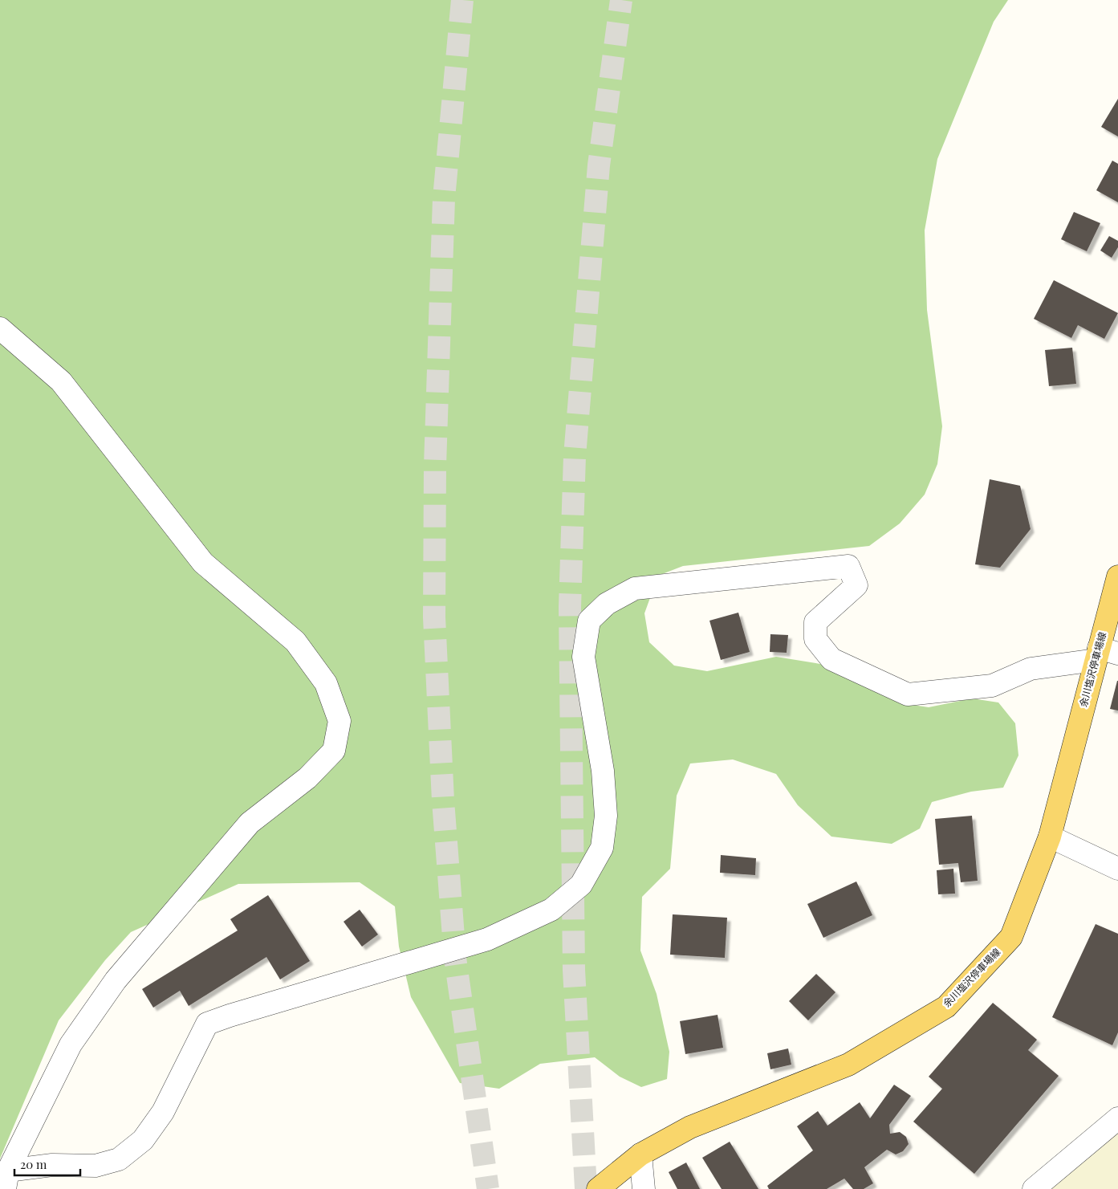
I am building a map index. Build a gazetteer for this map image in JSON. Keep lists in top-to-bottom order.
{
  "streets": {
    "main road": ["余川塩沢停車場線"]
  },
  "scale_bar": "20 m"
}
